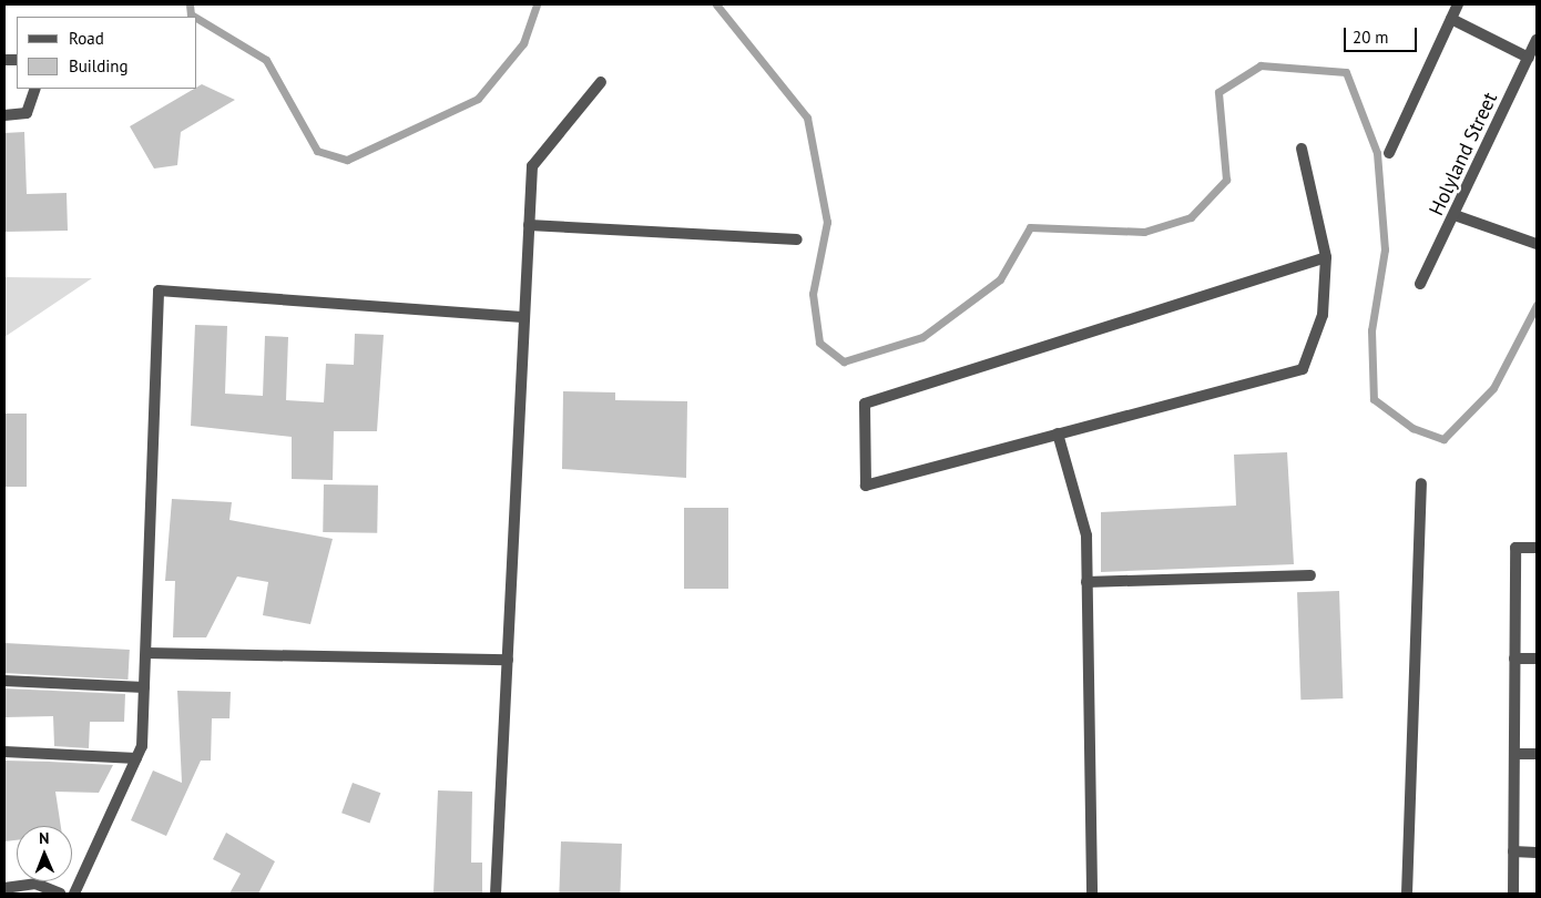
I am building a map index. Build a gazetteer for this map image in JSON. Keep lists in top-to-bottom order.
{
  "streets": {
    "street": ["Holyland Street"]
  },
  "legend": ["Road", "Building"],
  "scale_bar": "20 m",
  "north": "top"
}
